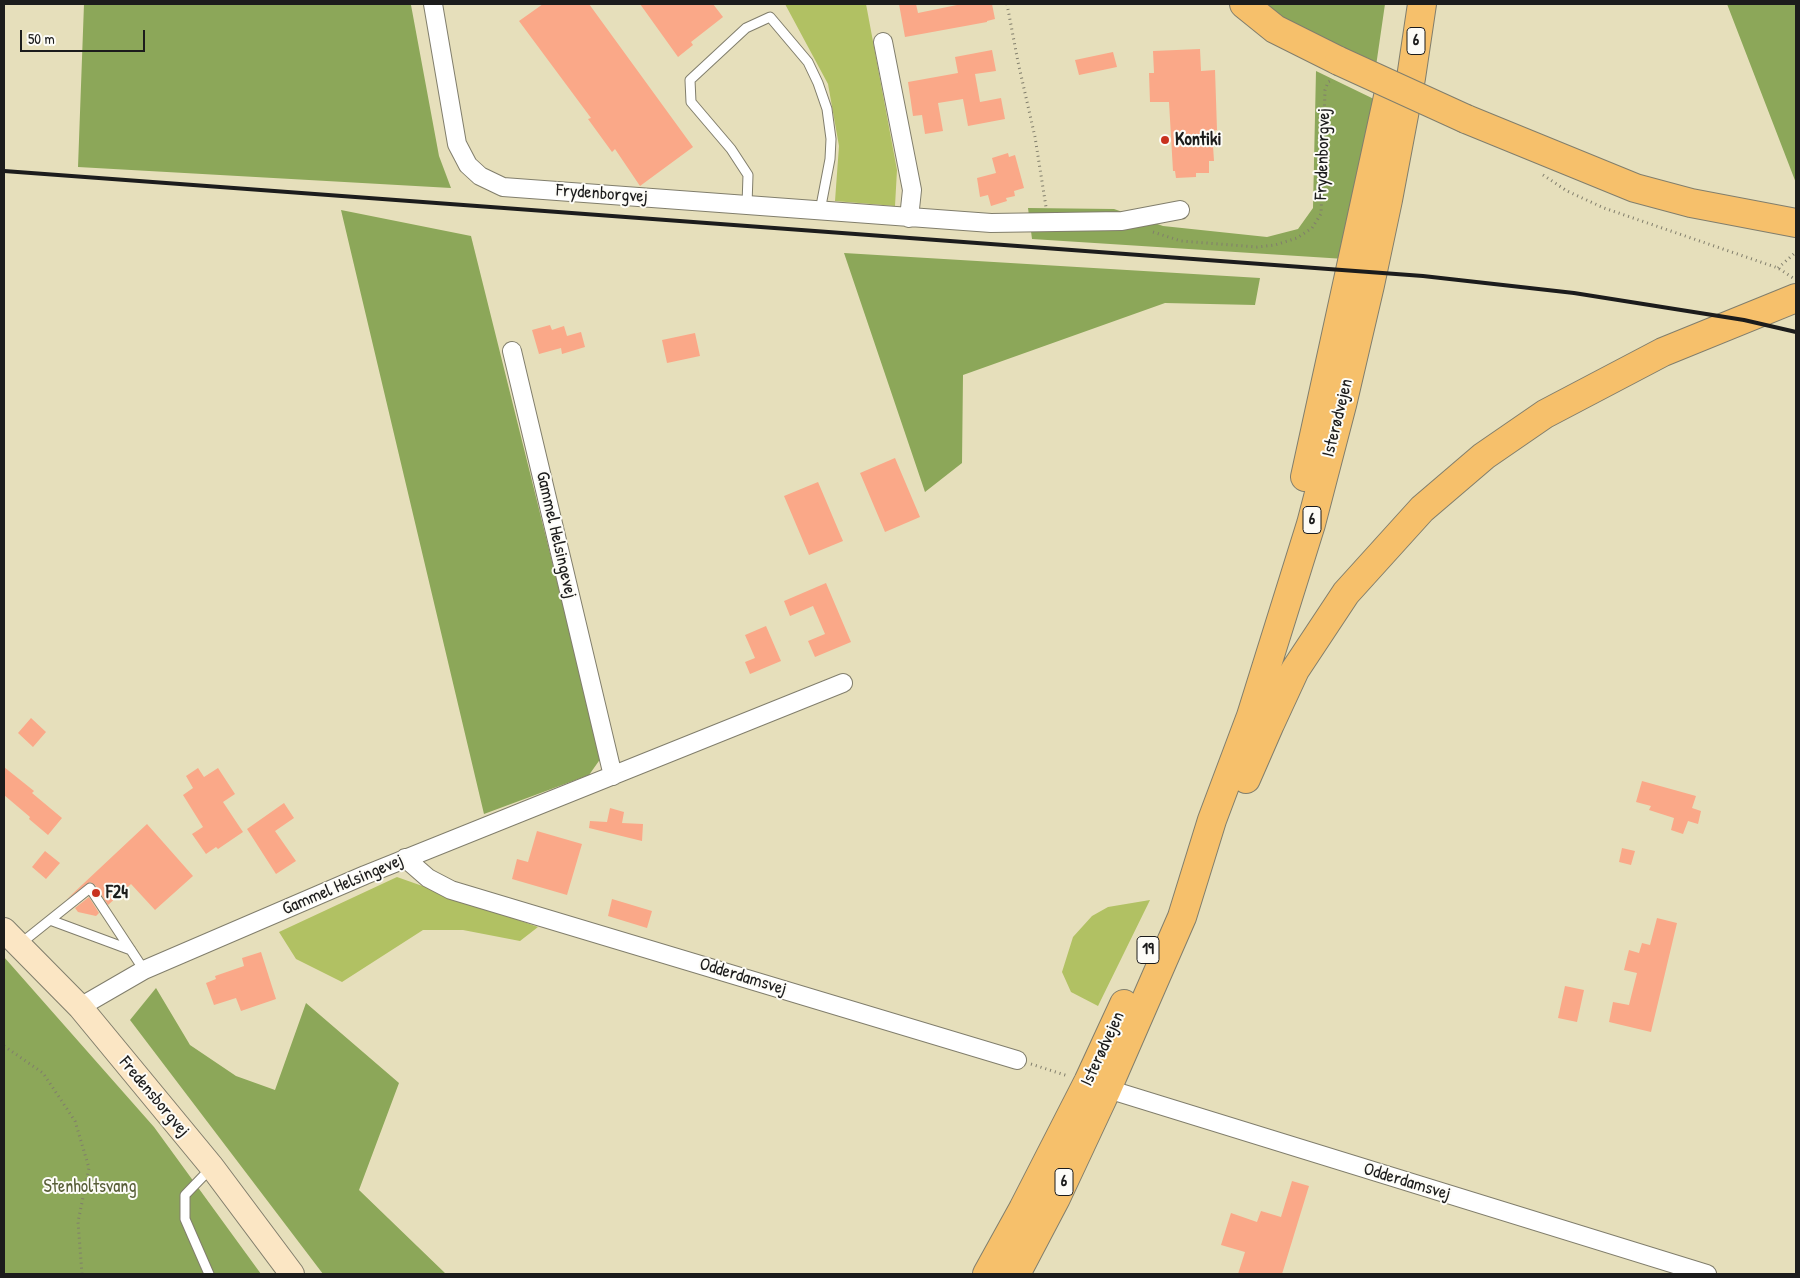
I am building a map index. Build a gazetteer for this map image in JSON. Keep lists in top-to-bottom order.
{
  "streets": {
    "highway": ["6", "Isterødvejen", "19"],
    "street": [
      "Frydenborgvej",
      "Gammel Helsingevej",
      "Odderdamsvej",
      "Fredensborgvej"
    ]
  },
  "crossings": [
    ["Isterødvejen", "Odderdamsvej"],
    ["Gammel Helsingevej", "Odderdamsvej"],
    ["Gammel Helsingevej", "Fredensborgvej"]
  ],
  "parks": ["Stenholtsvang"],
  "places": ["Kontiki", "F24"],
  "scale_bar": "50 m"
}
